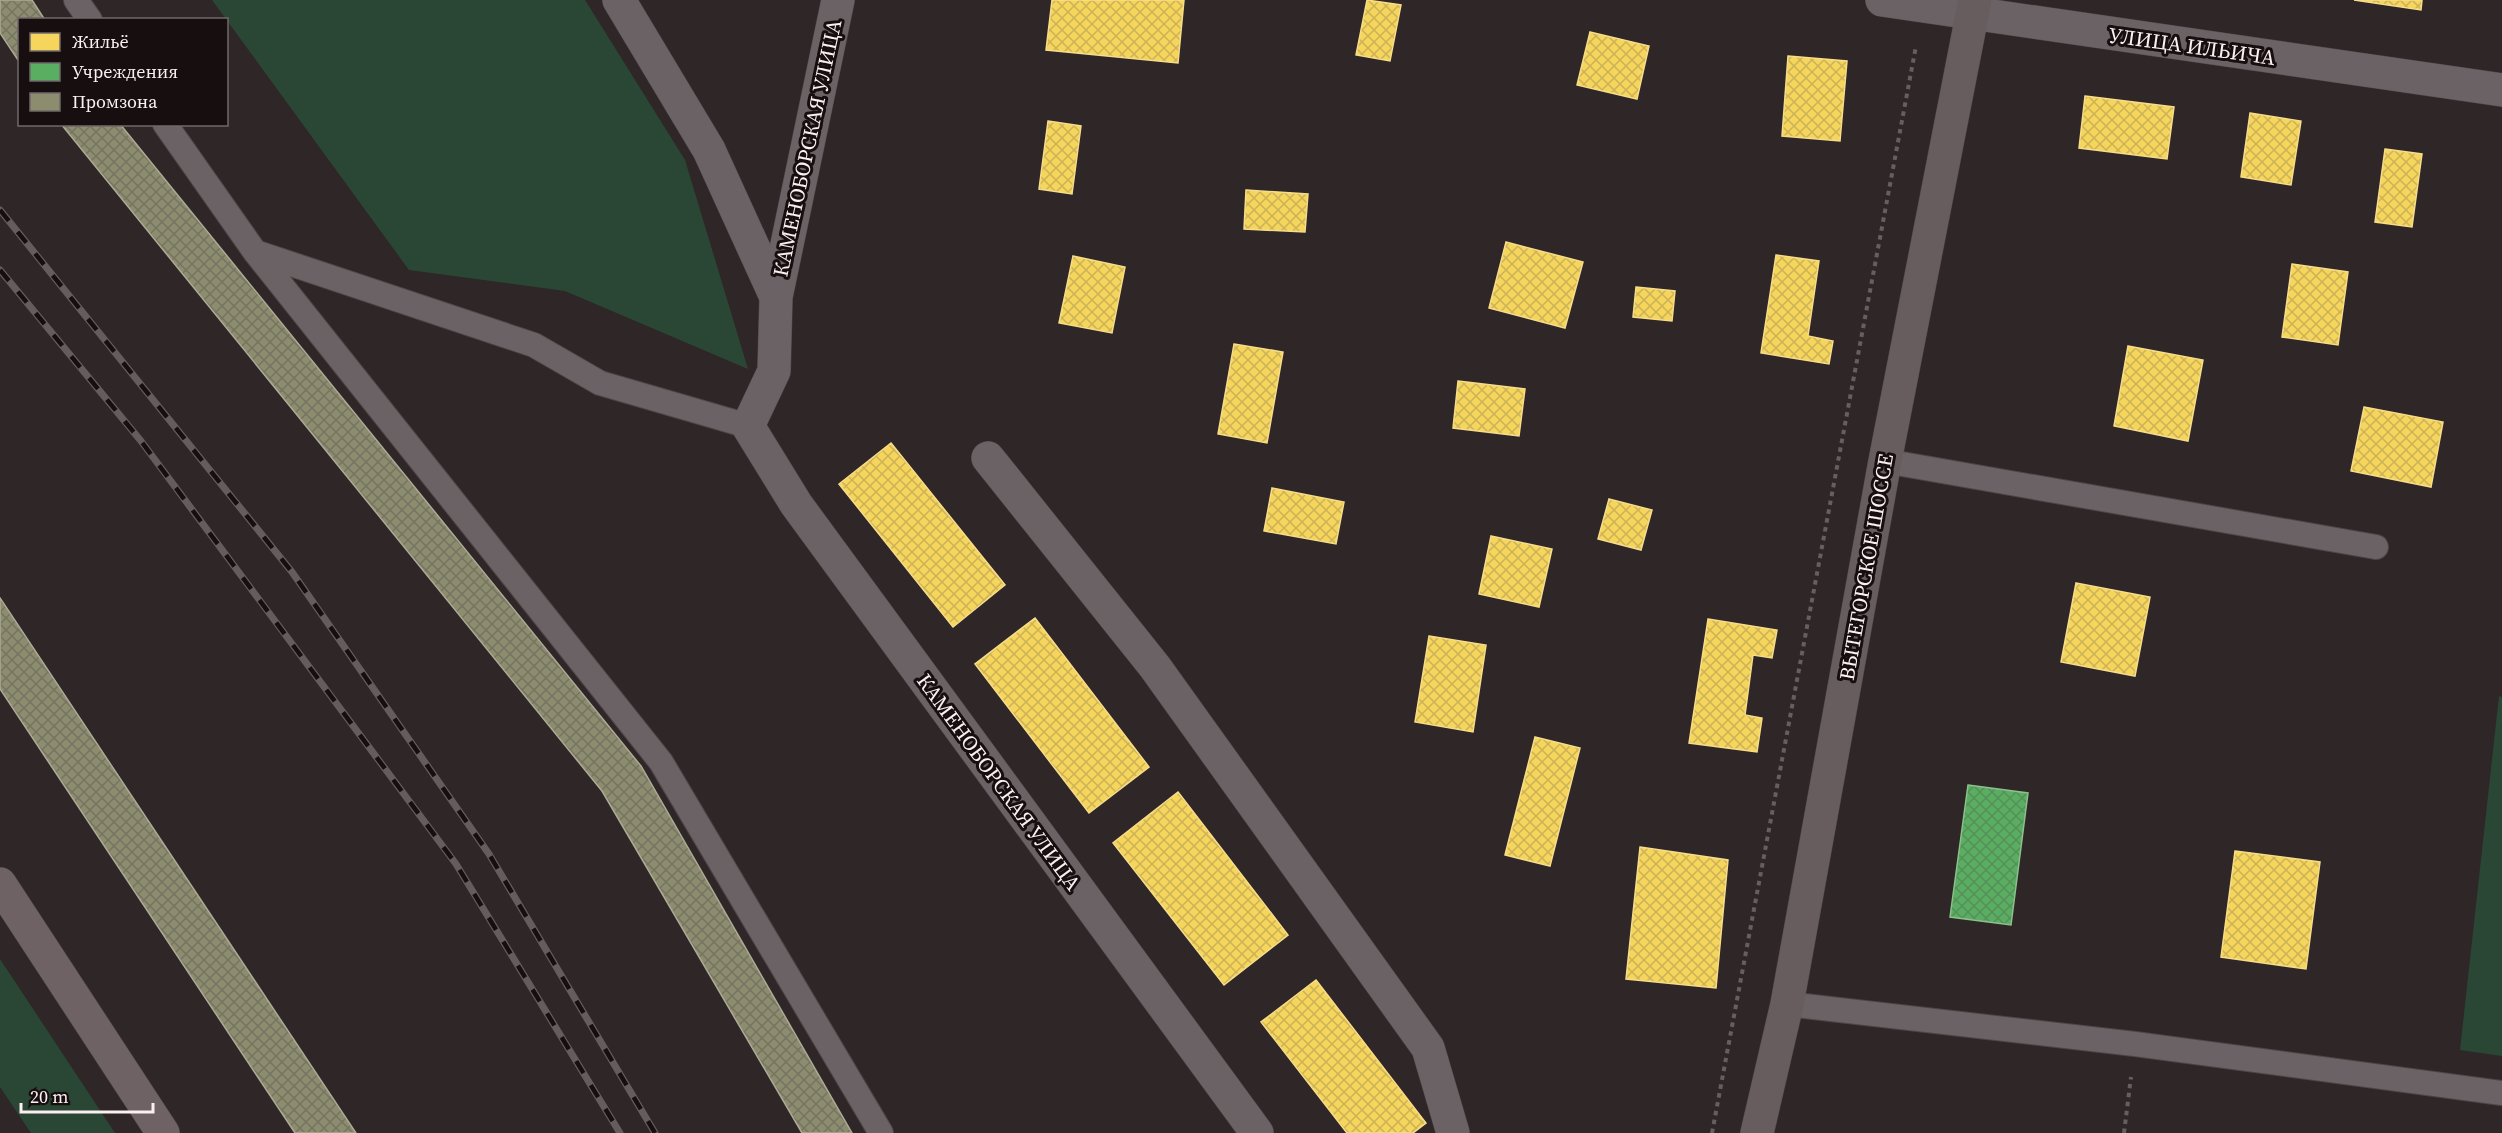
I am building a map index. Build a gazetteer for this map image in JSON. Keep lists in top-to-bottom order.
{
  "streets": {
    "main road": ["ВЫТЕГОРСКОЕ ШОССЕ"],
    "street": ["УЛИЦА ИЛЬИЧА", "КАМЕНОБОРСКАЯ УЛИЦА"]
  },
  "crossings": [
    ["УЛИЦА ИЛЬИЧА", "ВЫТЕГОРСКОЕ ШОССЕ"]
  ],
  "legend": ["Жильё", "Учреждения", "Промзона"],
  "scale_bar": "20 m"
}
